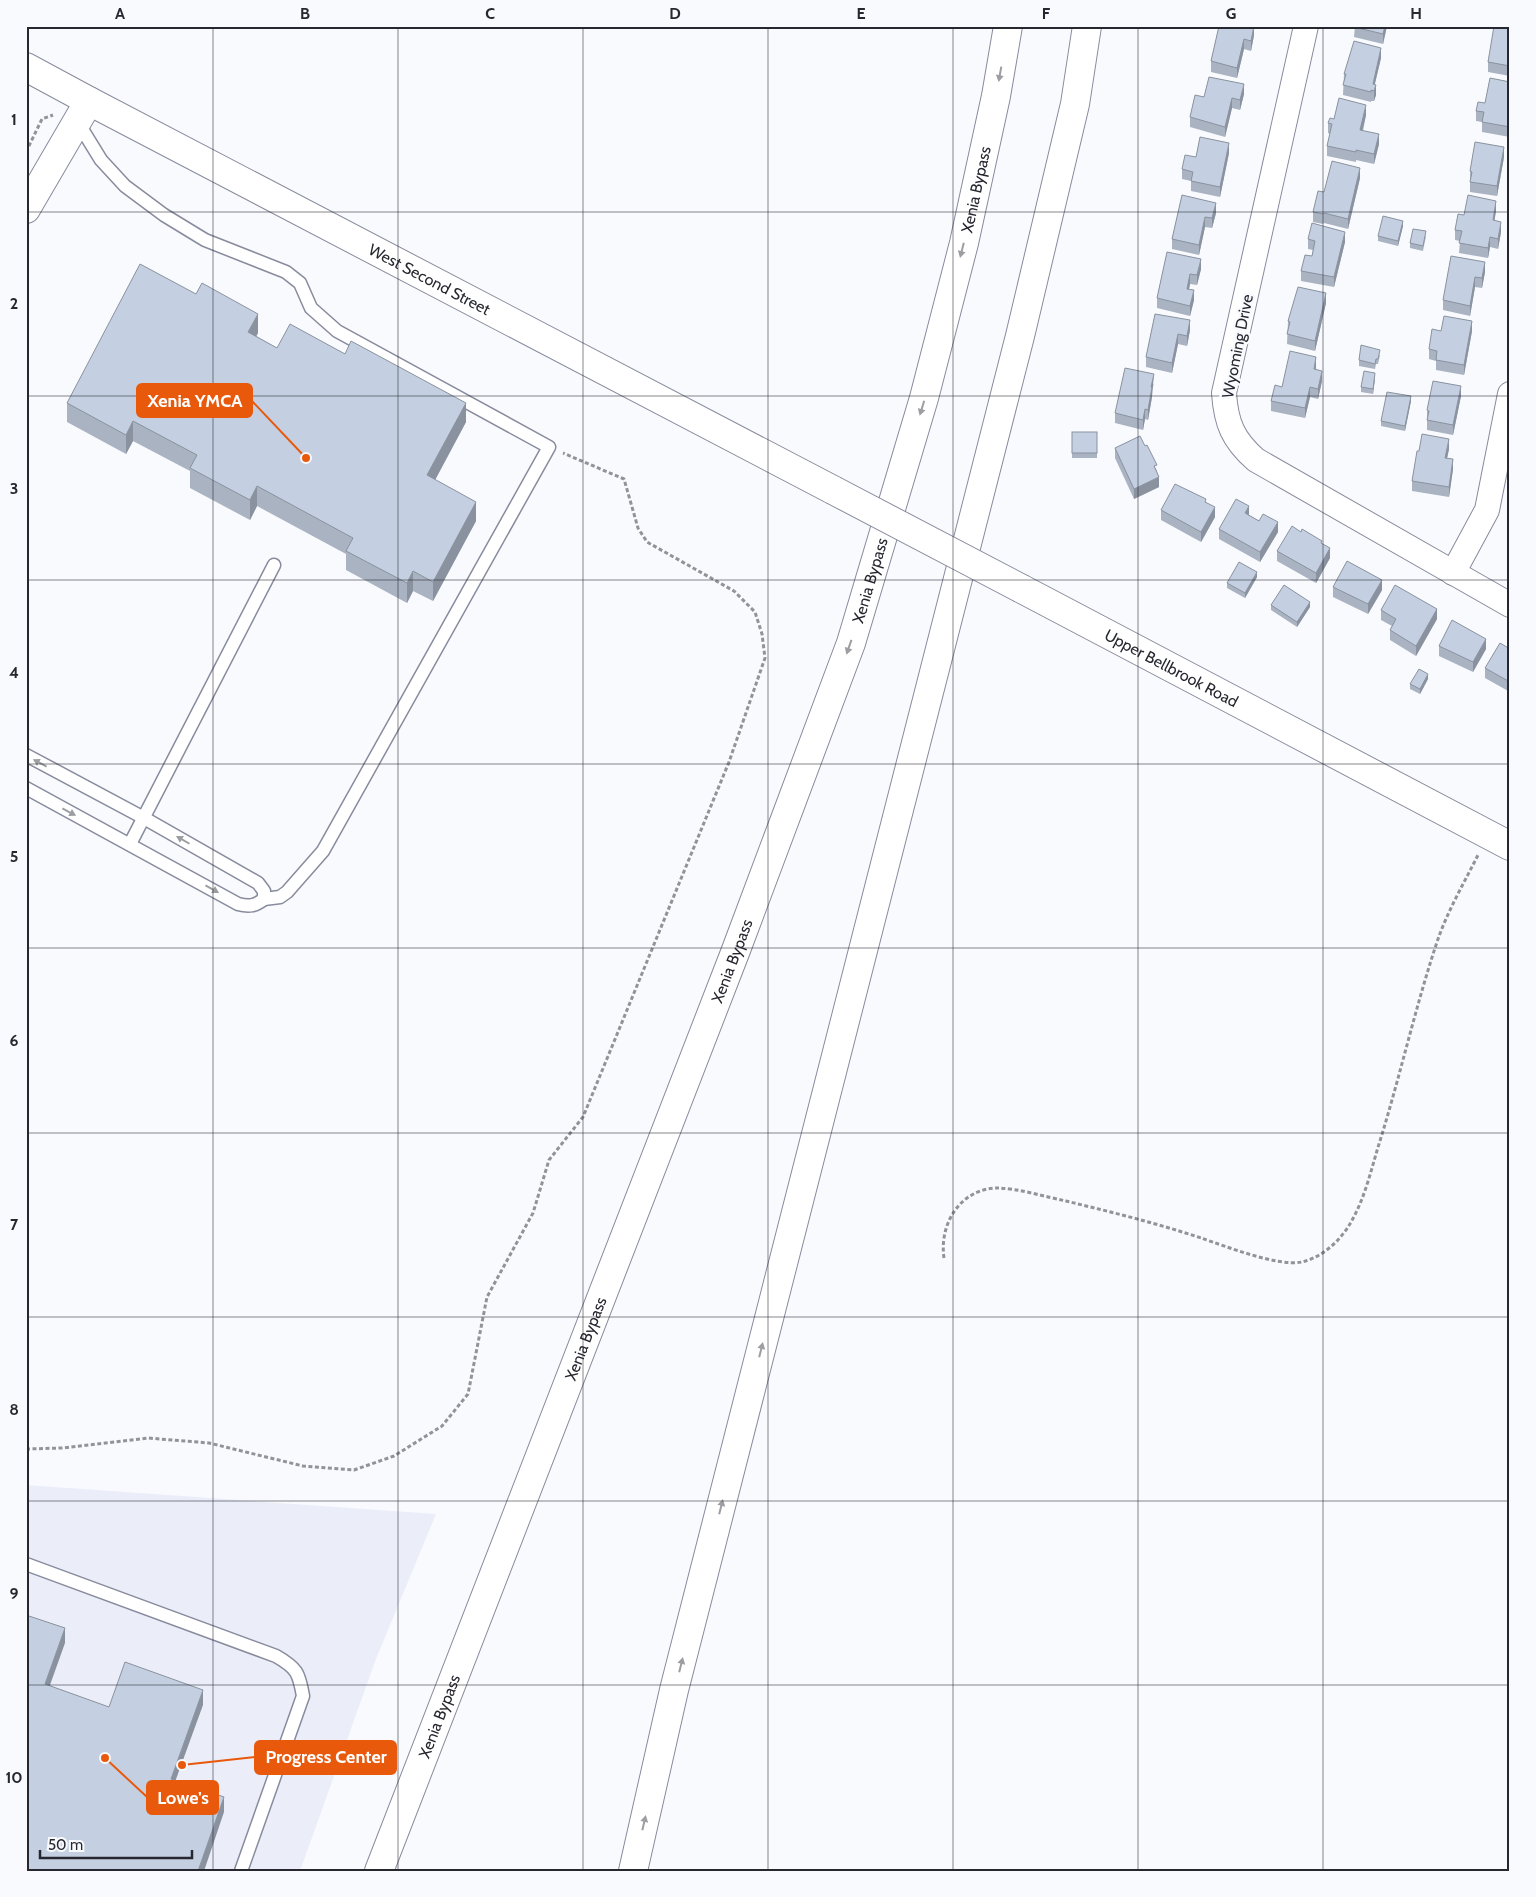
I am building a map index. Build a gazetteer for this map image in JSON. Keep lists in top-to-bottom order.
{
  "streets": {
    "main road": ["Xenia Bypass", "West Second Street", "Upper Bellbrook Road"],
    "street": ["Wyoming Drive"]
  },
  "crossings": [
    ["West Second Street", "Upper Bellbrook Road"]
  ],
  "places": ["Xenia YMCA", "Lowe's", "Progress Center"],
  "scale_bar": "50 m",
  "grid": {
    "columns": [
      "A",
      "B",
      "C",
      "D",
      "E",
      "F",
      "G",
      "H"
    ],
    "rows": [
      "1",
      "2",
      "3",
      "4",
      "5",
      "6",
      "7",
      "8",
      "9",
      "10"
    ]
  }
}
